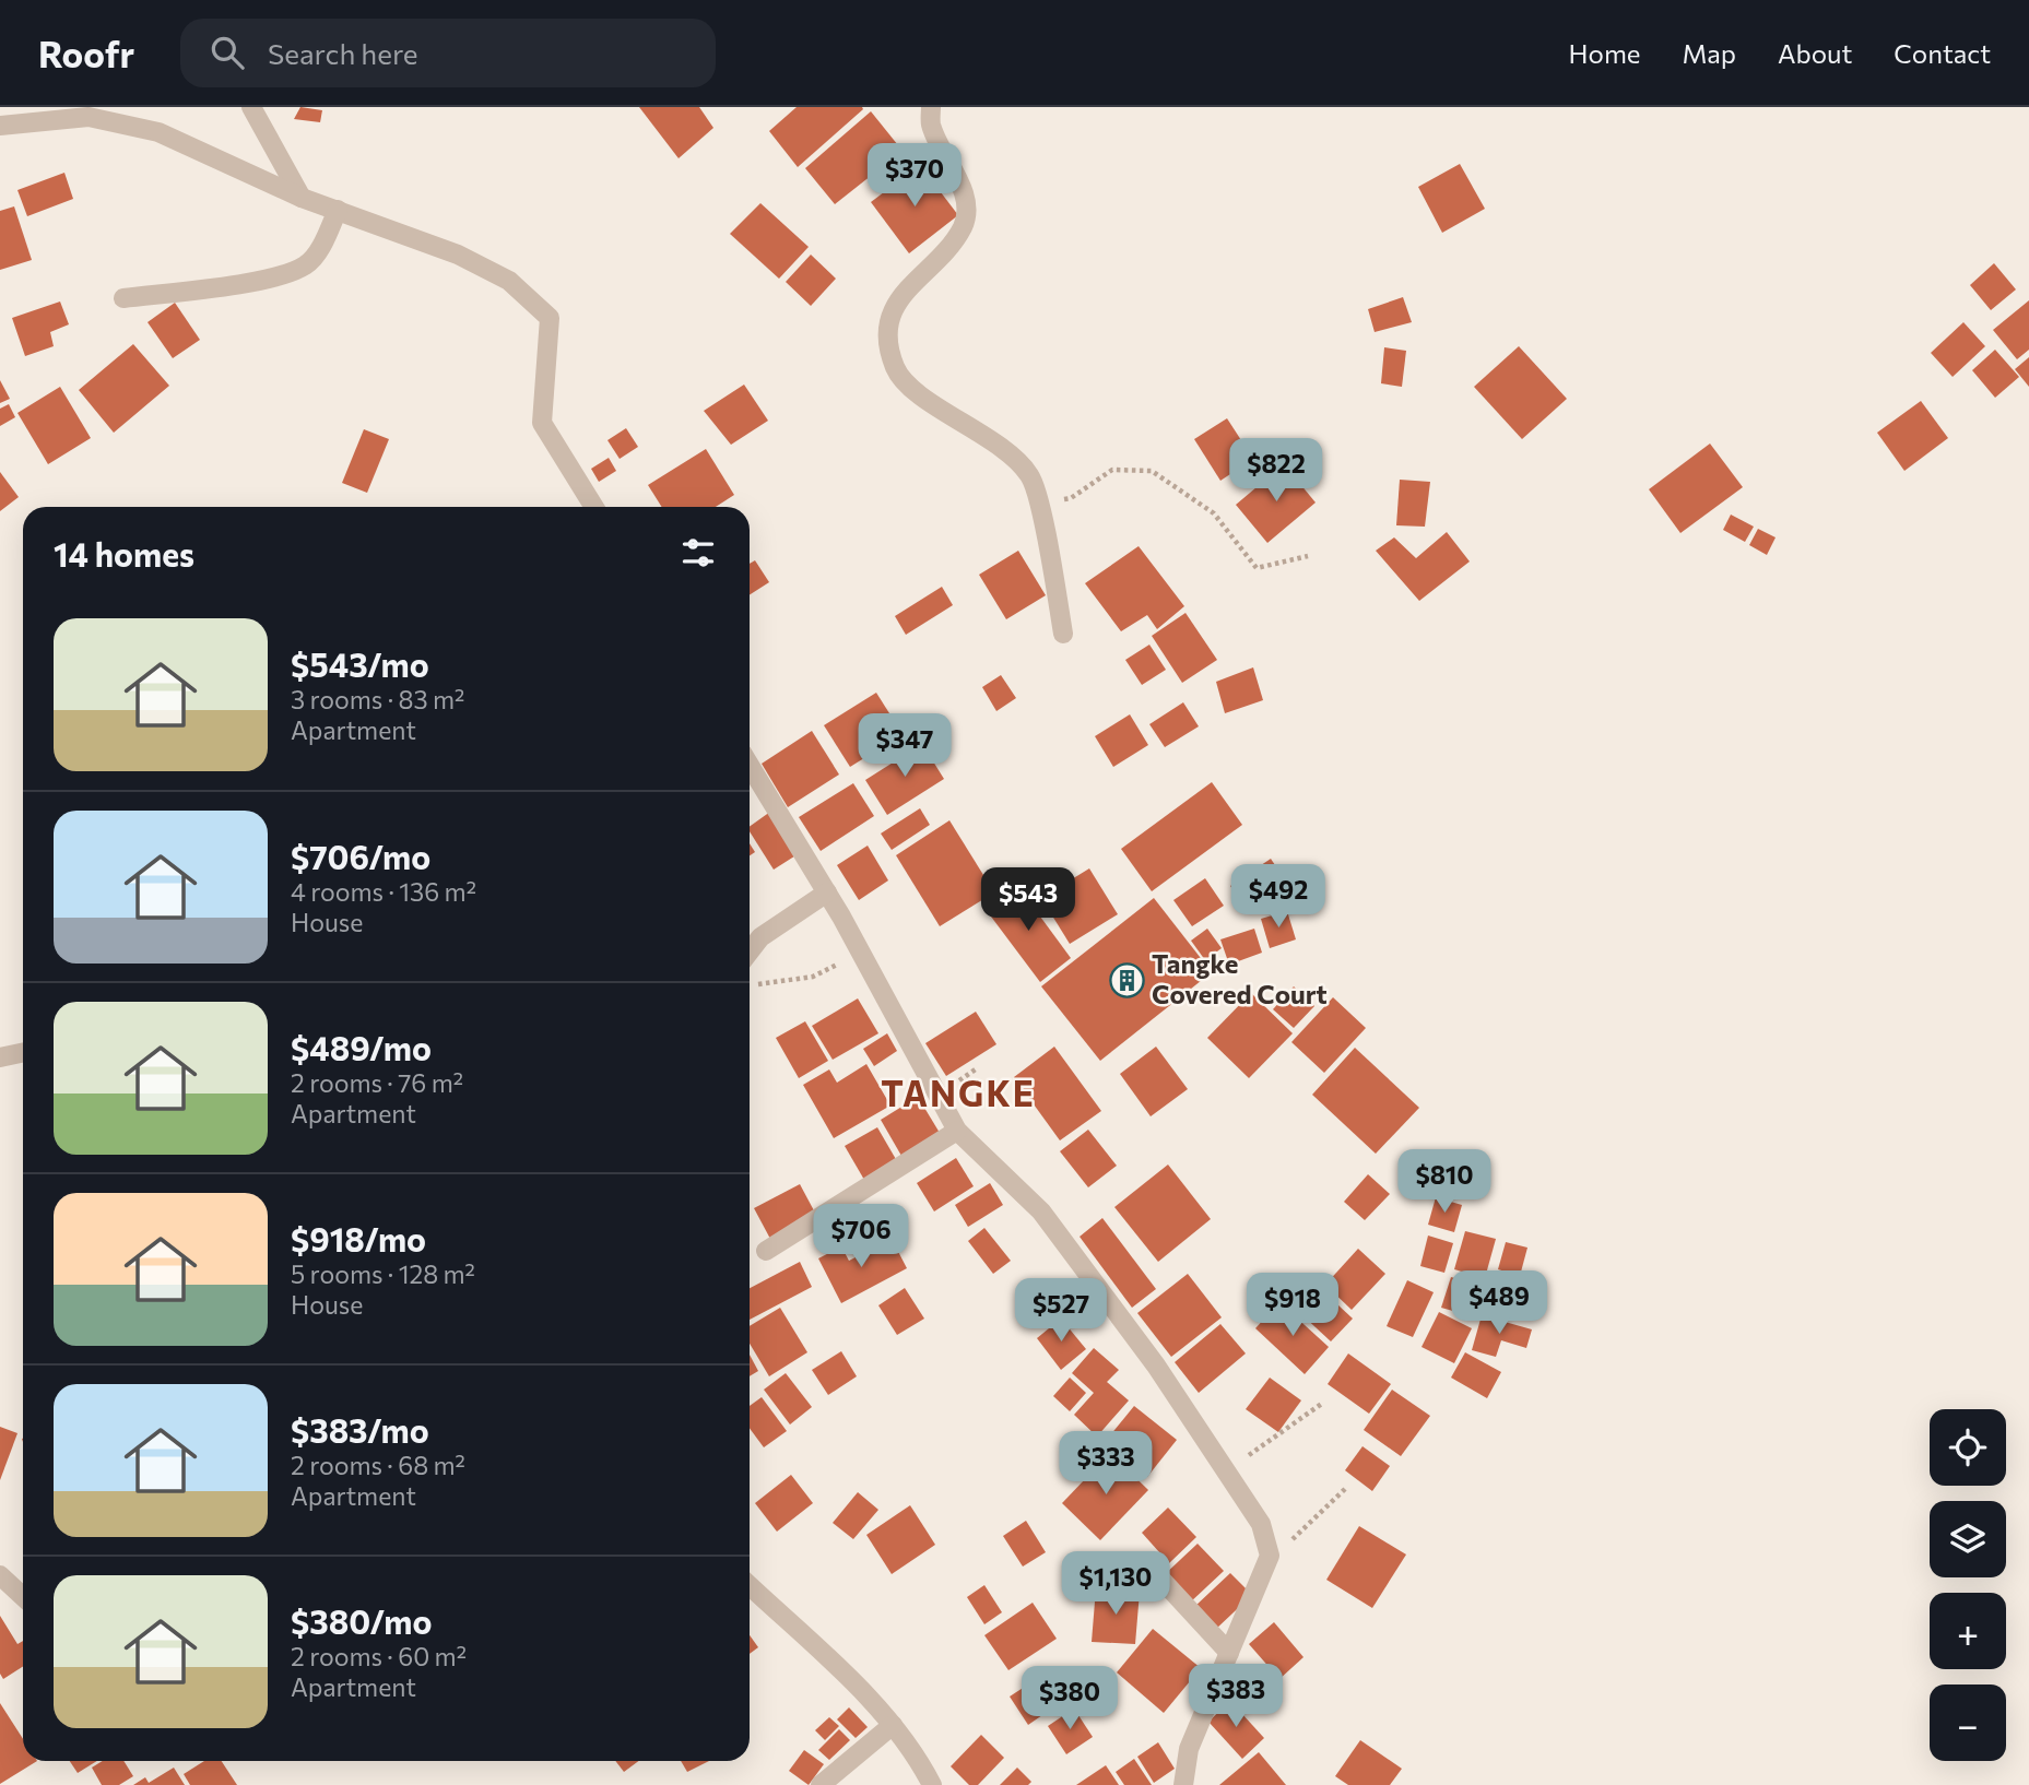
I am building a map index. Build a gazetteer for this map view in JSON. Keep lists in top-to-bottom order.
{
  "districts": ["TANGKE"],
  "places": {
    "building": ["Tangke Covered Court"]
  },
  "page": {
    "header": "Roofr",
    "search": "Search here",
    "nav": [
      "Home",
      "Map",
      "About",
      "Contact"
    ],
    "price": [
      "$370",
      "$822",
      "$347",
      "$492",
      "$543",
      "$810",
      "$706",
      "$489",
      "$918",
      "$527",
      "$333",
      "$1,130",
      "$383",
      "$380"
    ],
    "heading": "14 homes",
    "list": [
      {
        "name": "$543/mo",
        "note": "3 rooms · 83 m² · Apartment"
      },
      {
        "name": "$706/mo",
        "note": "4 rooms · 136 m² · House"
      },
      {
        "name": "$489/mo",
        "note": "2 rooms · 76 m² · Apartment"
      },
      {
        "name": "$918/mo",
        "note": "5 rooms · 128 m² · House"
      },
      {
        "name": "$383/mo",
        "note": "2 rooms · 68 m² · Apartment"
      },
      {
        "name": "$380/mo",
        "note": "2 rooms · 60 m² · Apartment"
      }
    ],
    "map_buttons": ["+", "−"]
  }
}
